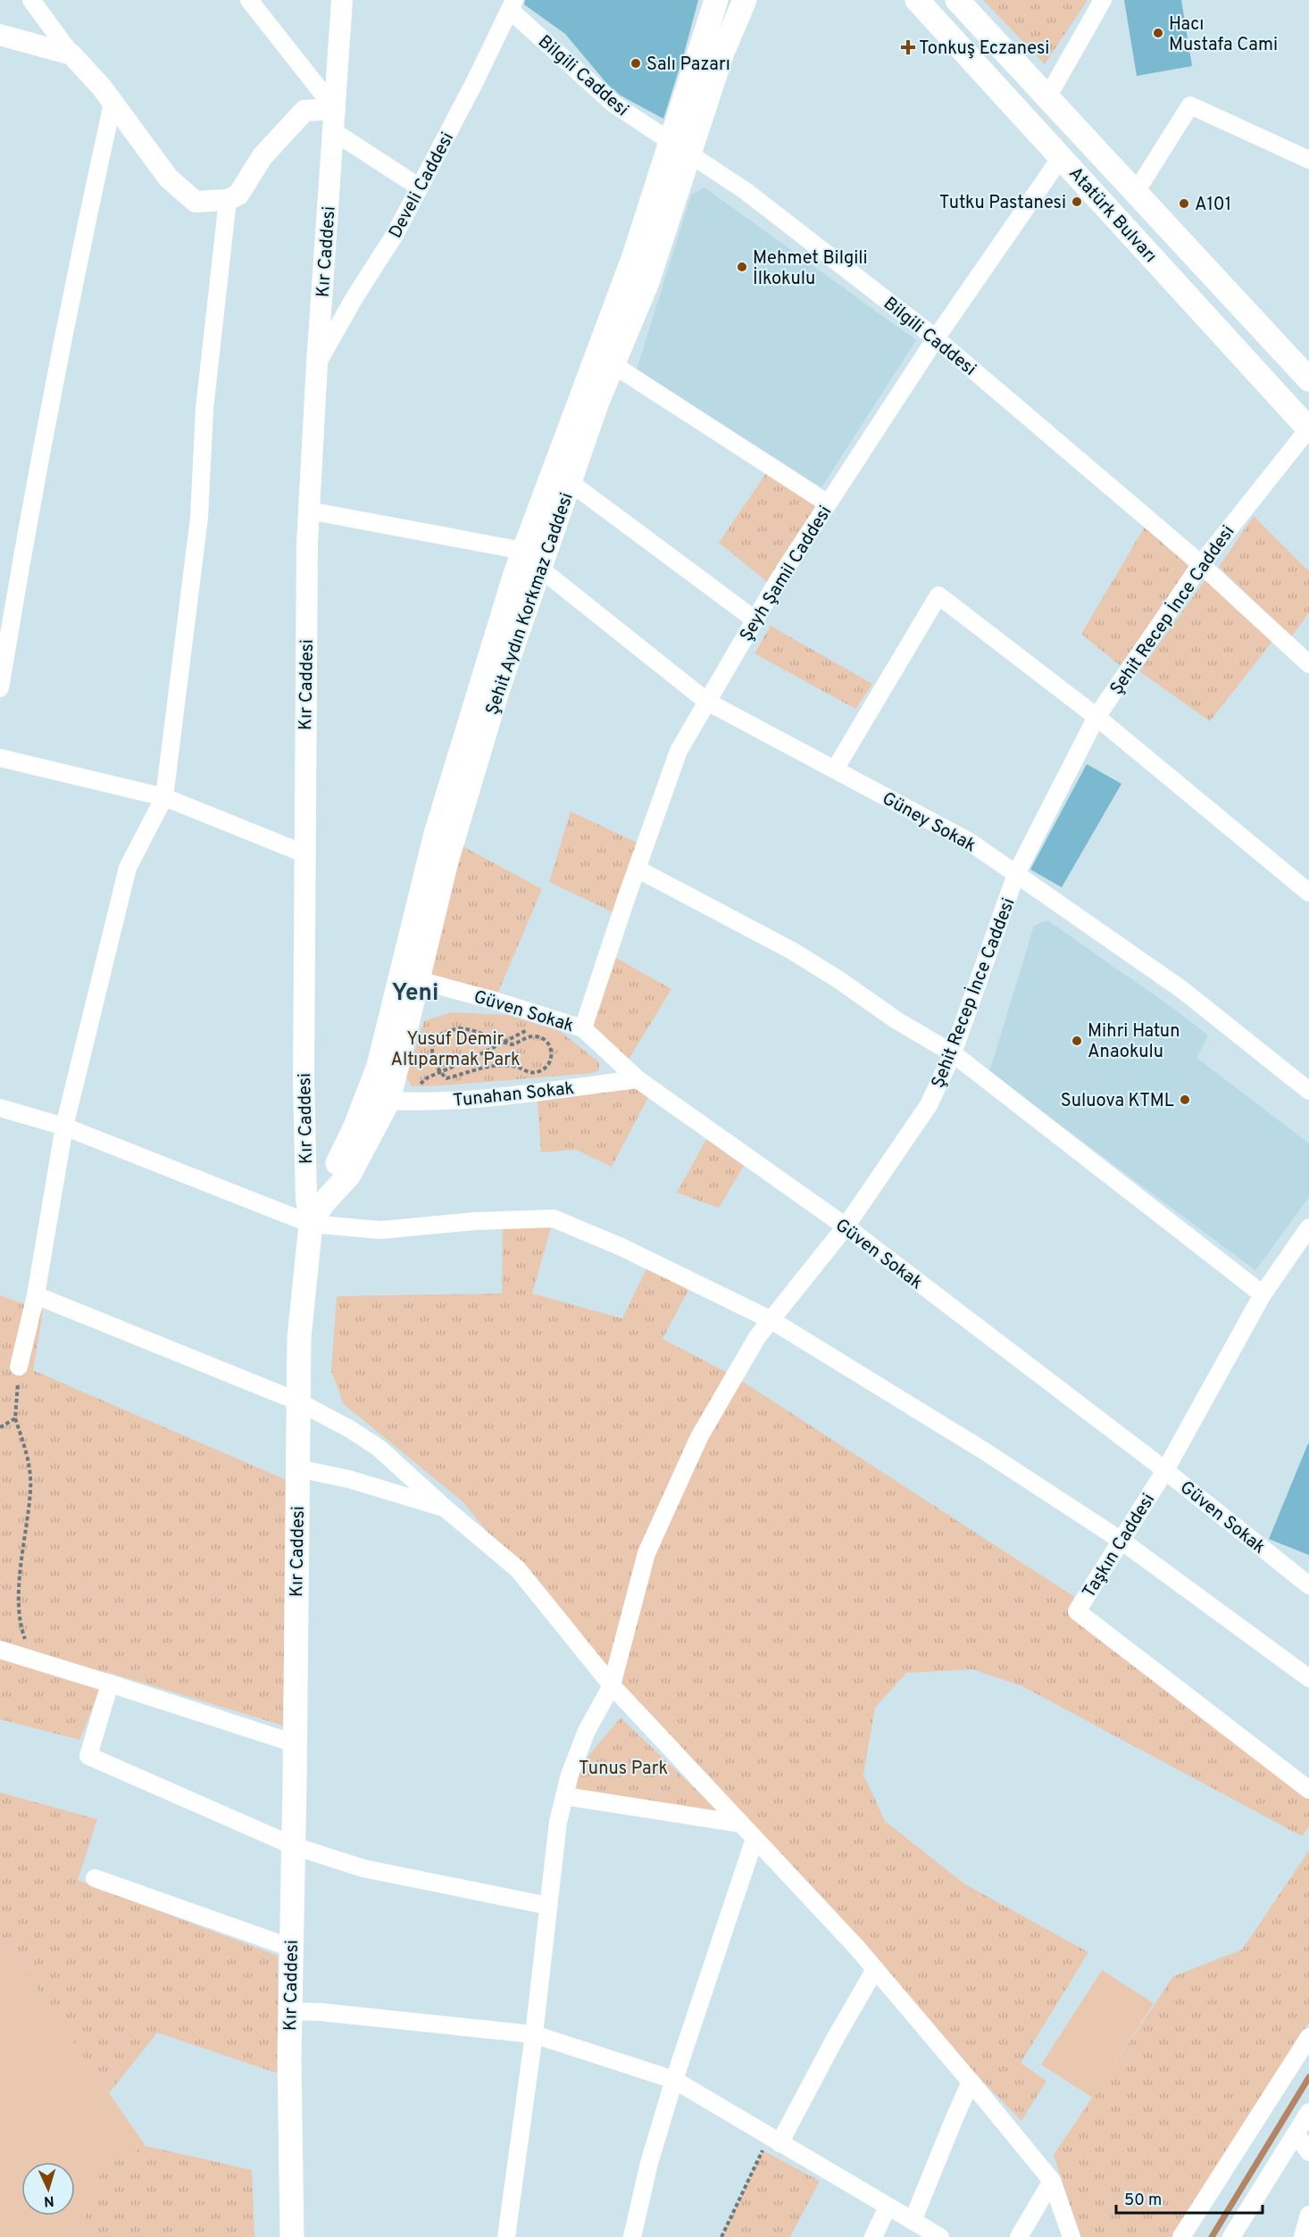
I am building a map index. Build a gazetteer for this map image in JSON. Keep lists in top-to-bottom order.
{
  "streets": {
    "main road": ["Atatürk Bulvarı", "Kır Caddesi", "Şehit Aydın Korkmaz Caddesi"],
    "street": [
      "Bilgili Caddesi",
      "Develi Caddesi",
      "Şeyh Şamil Caddesi",
      "Şehit Recep İnce Caddesi",
      "Güney Sokak",
      "Güven Sokak",
      "Tunahan Sokak",
      "Taşkın Caddesi"
    ]
  },
  "crossings": [
    ["Bilgili Caddesi", "Develi Caddesi"],
    ["Bilgili Caddesi", "Şeyh Şamil Caddesi"],
    ["Bilgili Caddesi", "Şehit Aydın Korkmaz Caddesi"],
    ["Bilgili Caddesi", "Şehit Recep İnce Caddesi"],
    ["Develi Caddesi", "Kır Caddesi"],
    ["Atatürk Bulvarı", "Şeyh Şamil Caddesi"],
    ["Atatürk Bulvarı", "Şehit Recep İnce Caddesi"],
    ["Kır Caddesi", "Şehit Aydın Korkmaz Caddesi"],
    ["Şeyh Şamil Caddesi", "Güney Sokak"],
    ["Şeyh Şamil Caddesi", "Güven Sokak"],
    ["Şehit Aydın Korkmaz Caddesi", "Güney Sokak"],
    ["Şehit Aydın Korkmaz Caddesi", "Güven Sokak"],
    ["Şehit Aydın Korkmaz Caddesi", "Tunahan Sokak"],
    ["Şehit Recep İnce Caddesi", "Güney Sokak"],
    ["Şehit Recep İnce Caddesi", "Güven Sokak"],
    ["Güven Sokak", "Tunahan Sokak"],
    ["Güven Sokak", "Taşkın Caddesi"]
  ],
  "districts": ["Yeni"],
  "parks": ["Yusuf Demir Altıparmak Park", "Tunus Park"],
  "places": {
    "other": [
      "Hacı Mustafa Cami",
      "Salı Pazarı",
      "Tutku Pastanesi",
      "A101",
      "Mehmet Bilgili İlkokulu",
      "Mihri Hatun Anaokulu",
      "Suluova KTML"
    ],
    "health": ["Tonkuş Eczanesi"]
  },
  "scale_bar": "50 m",
  "north": "bottom"
}
